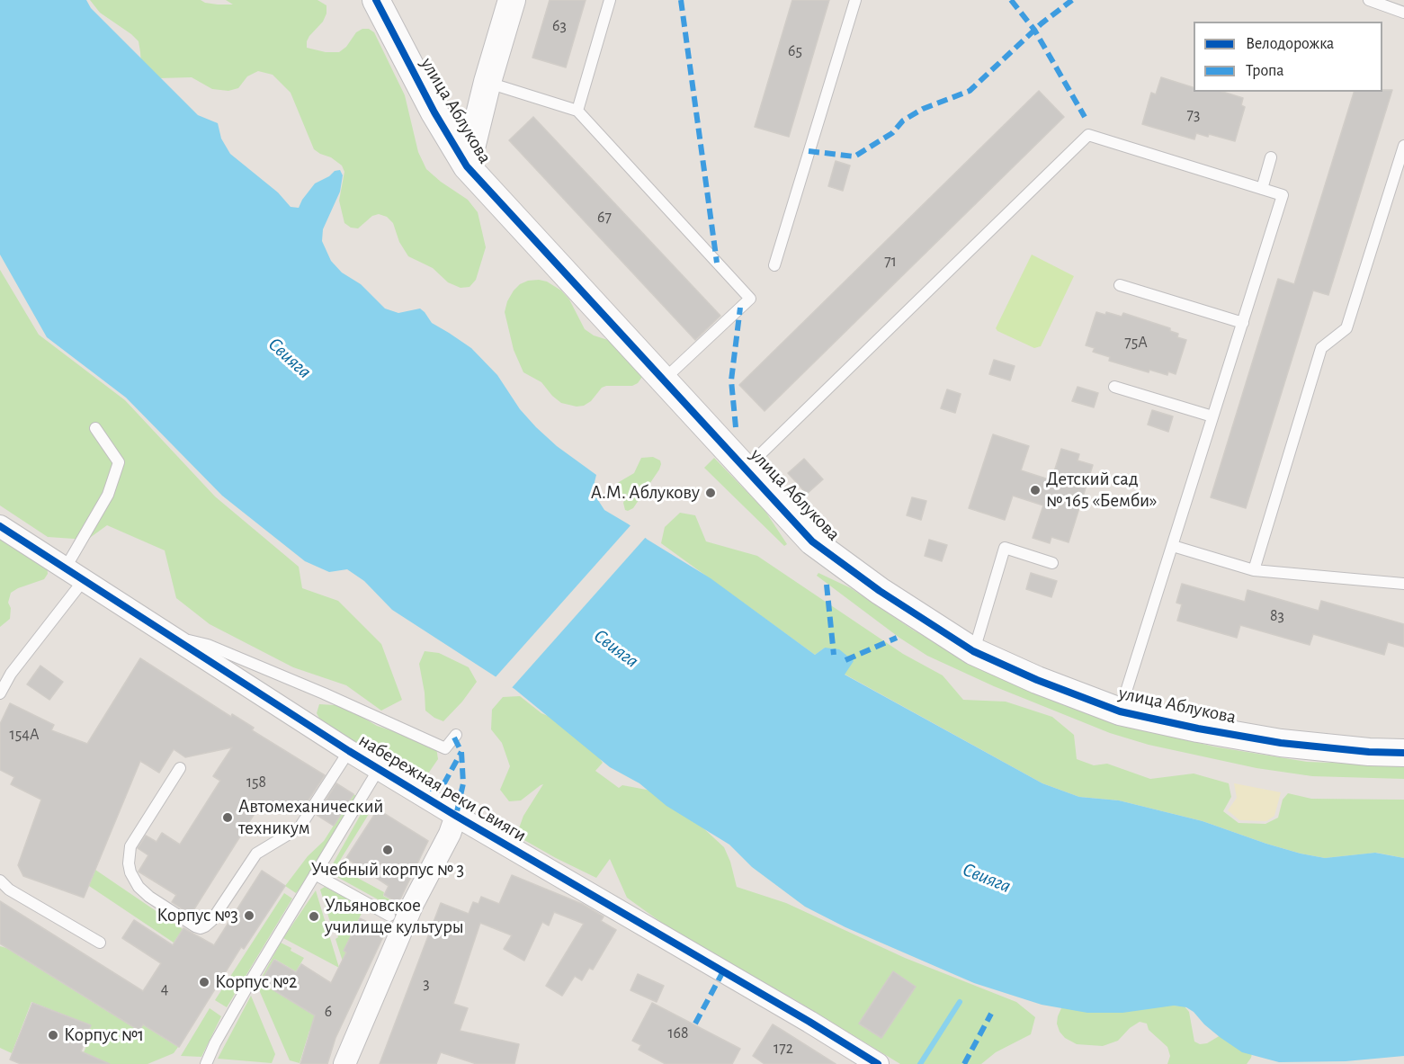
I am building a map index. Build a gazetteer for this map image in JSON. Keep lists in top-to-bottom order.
{
  "streets": {
    "street": ["улица Аблукова", "набережная реки Свияги"]
  },
  "water": ["Свияга"],
  "places": [
    "Детский сад № 165 «Бемби»",
    "А.М. Аблукову",
    "Автомеханический техникум",
    "Учебный корпус № 3",
    "Корпус №3",
    "Ульяновское училище культуры",
    "Корпус №2",
    "Корпус №1"
  ],
  "house_numbers": [
    "63",
    "65",
    "73",
    "67",
    "71",
    "75А",
    "83",
    "154А",
    "158",
    "3",
    "4",
    "6",
    "168",
    "172"
  ],
  "legend": ["Велодорожка", "Тропа"]
}
